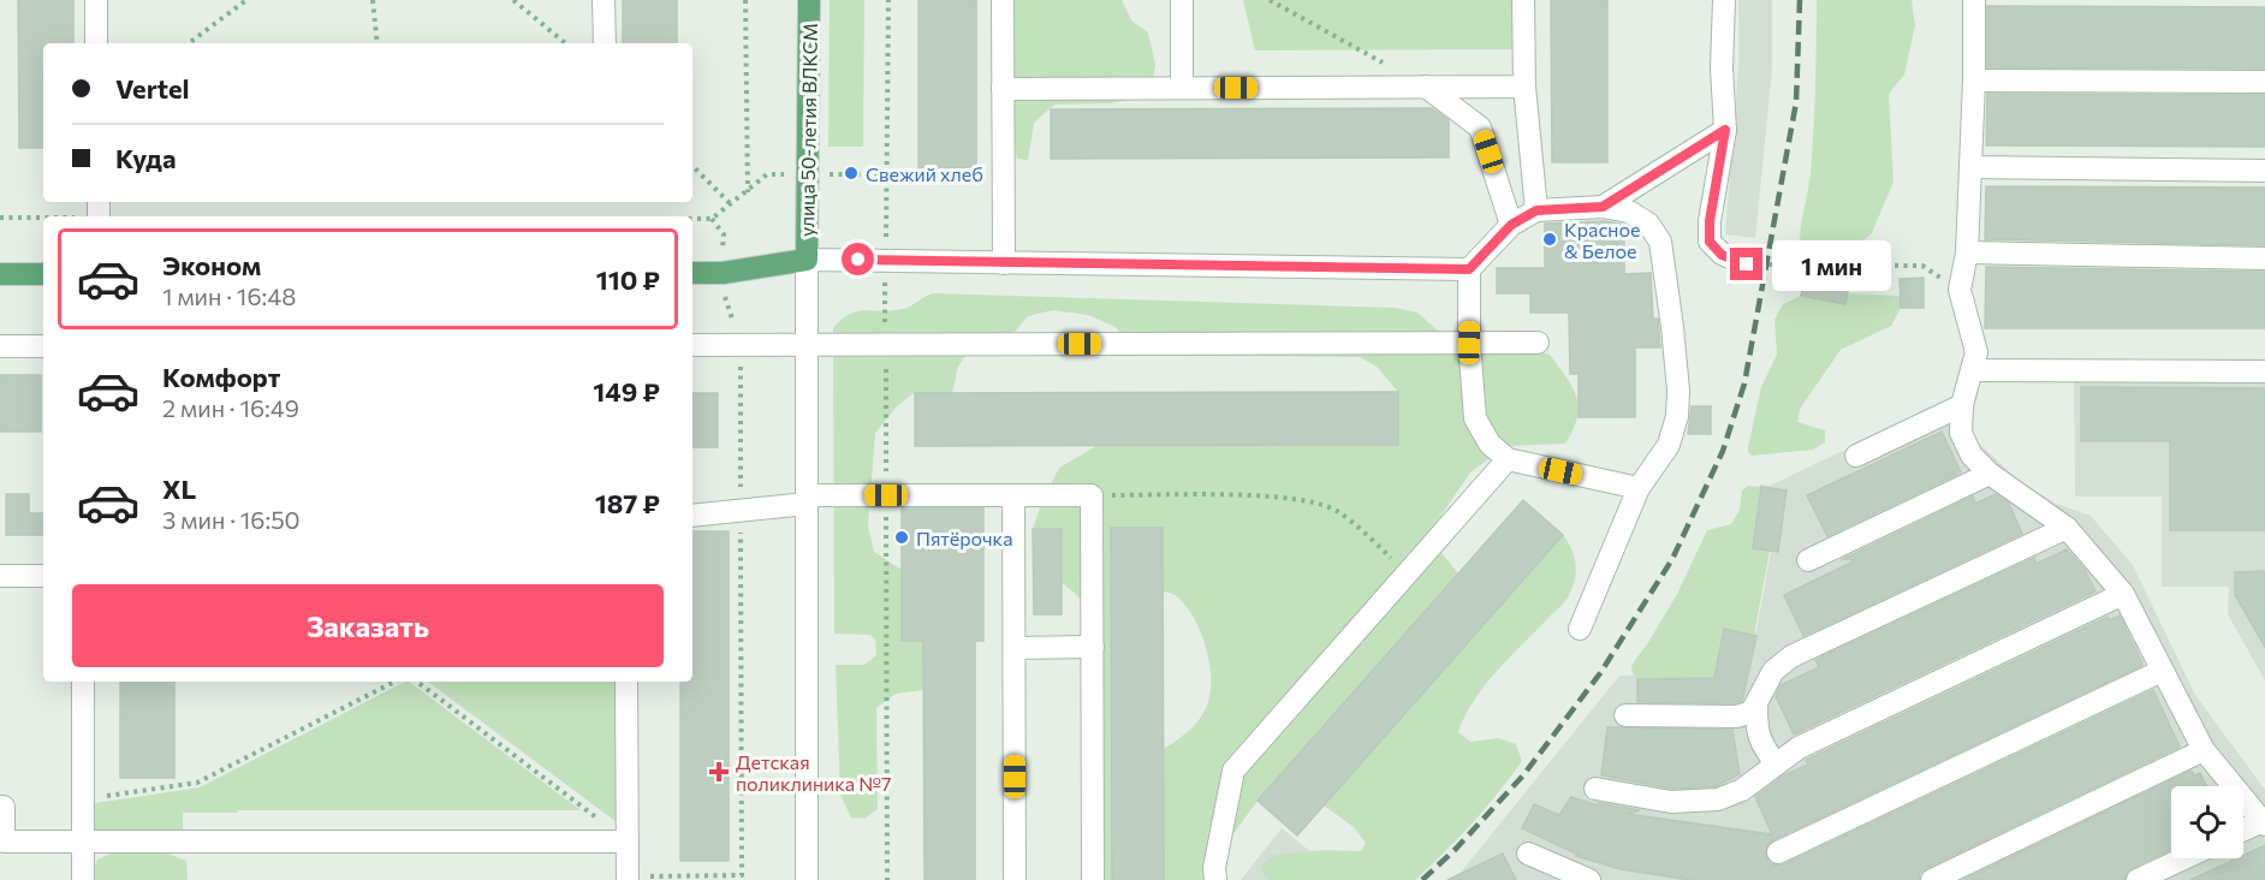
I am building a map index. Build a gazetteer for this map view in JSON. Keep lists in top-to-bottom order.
{
  "streets": {
    "main road": ["улица 50-летия ВЛКСМ"]
  },
  "places": {
    "other": ["Свежий хлеб", "Красное & Белое", "Пятёрочка"],
    "health": ["Детская поликлиника №7"]
  },
  "page": {
    "banner": ["Vertel", "Куда"],
    "list": [
      {
        "name": "Эконом",
        "note": "1 мин · 16:48",
        "value": "110 ₽"
      },
      {
        "name": "Комфорт",
        "note": "2 мин · 16:49",
        "value": "149 ₽"
      },
      {
        "name": "XL",
        "note": "3 мин · 16:50",
        "value": "187 ₽"
      }
    ],
    "bubble": "1 мин",
    "buttons": "Заказать"
  }
}
